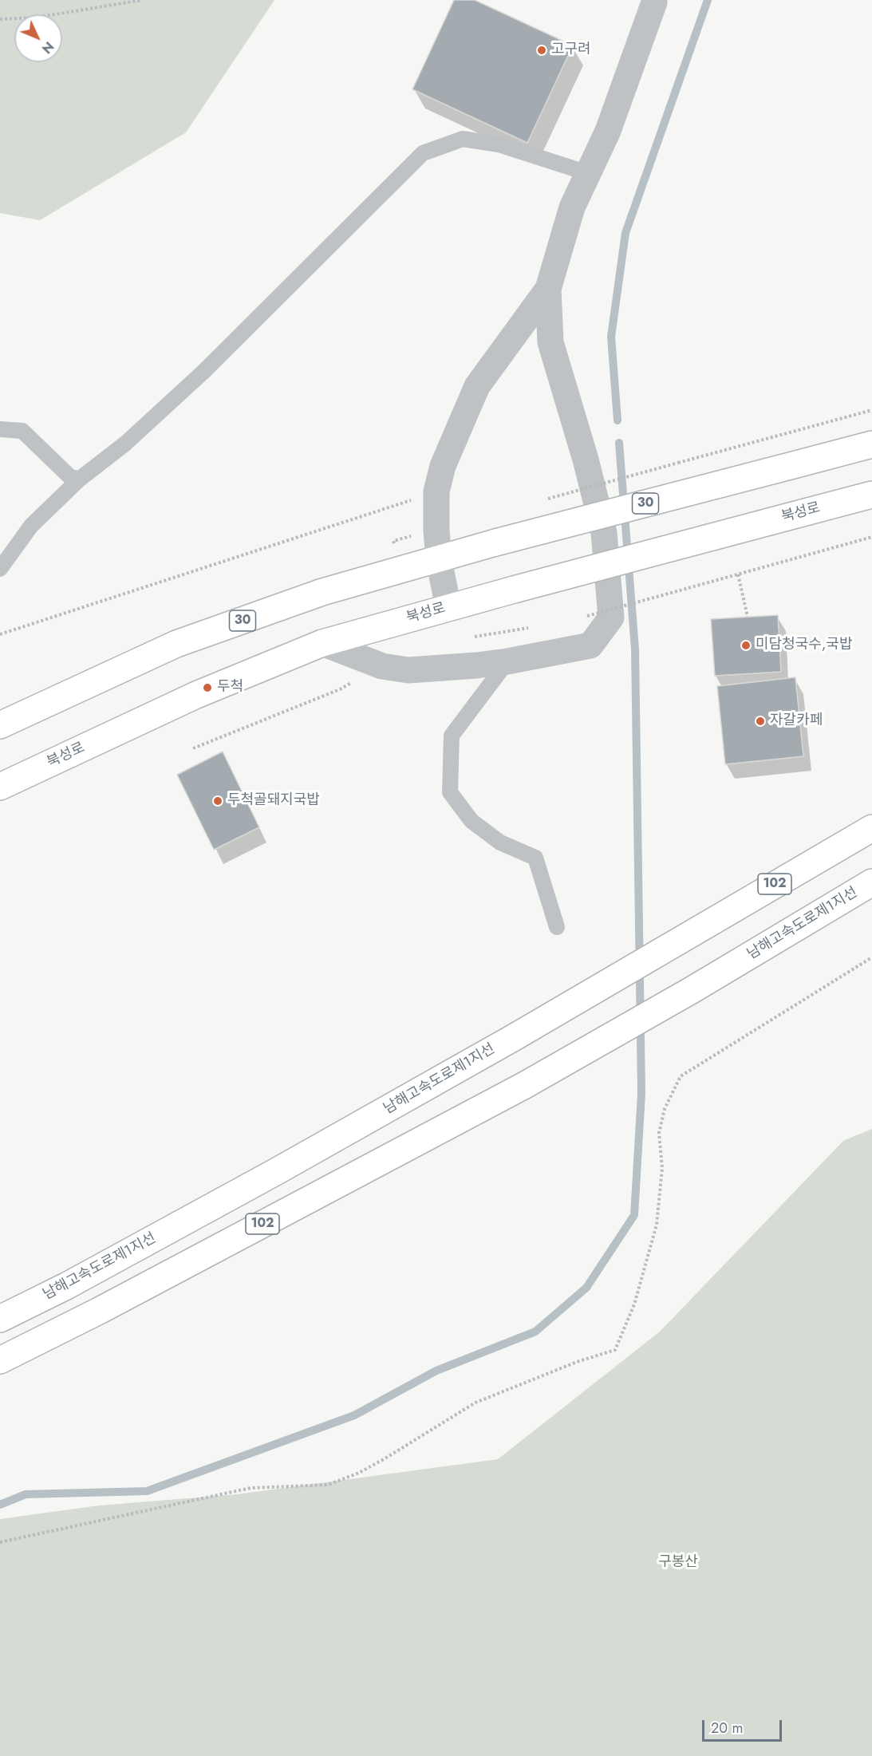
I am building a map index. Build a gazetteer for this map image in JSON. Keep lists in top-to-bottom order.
{
  "streets": {
    "main road": [
      "30",
      "북성로",
      "102",
      "남해고속도로제1지선"
    ]
  },
  "parks": ["구봉산"],
  "places": [
    "고구려",
    "미담청국수,국밥",
    "두척",
    "자갈카페",
    "두척골돼지국밥"
  ],
  "scale_bar": "20 m",
  "north": "bottom right"
}
